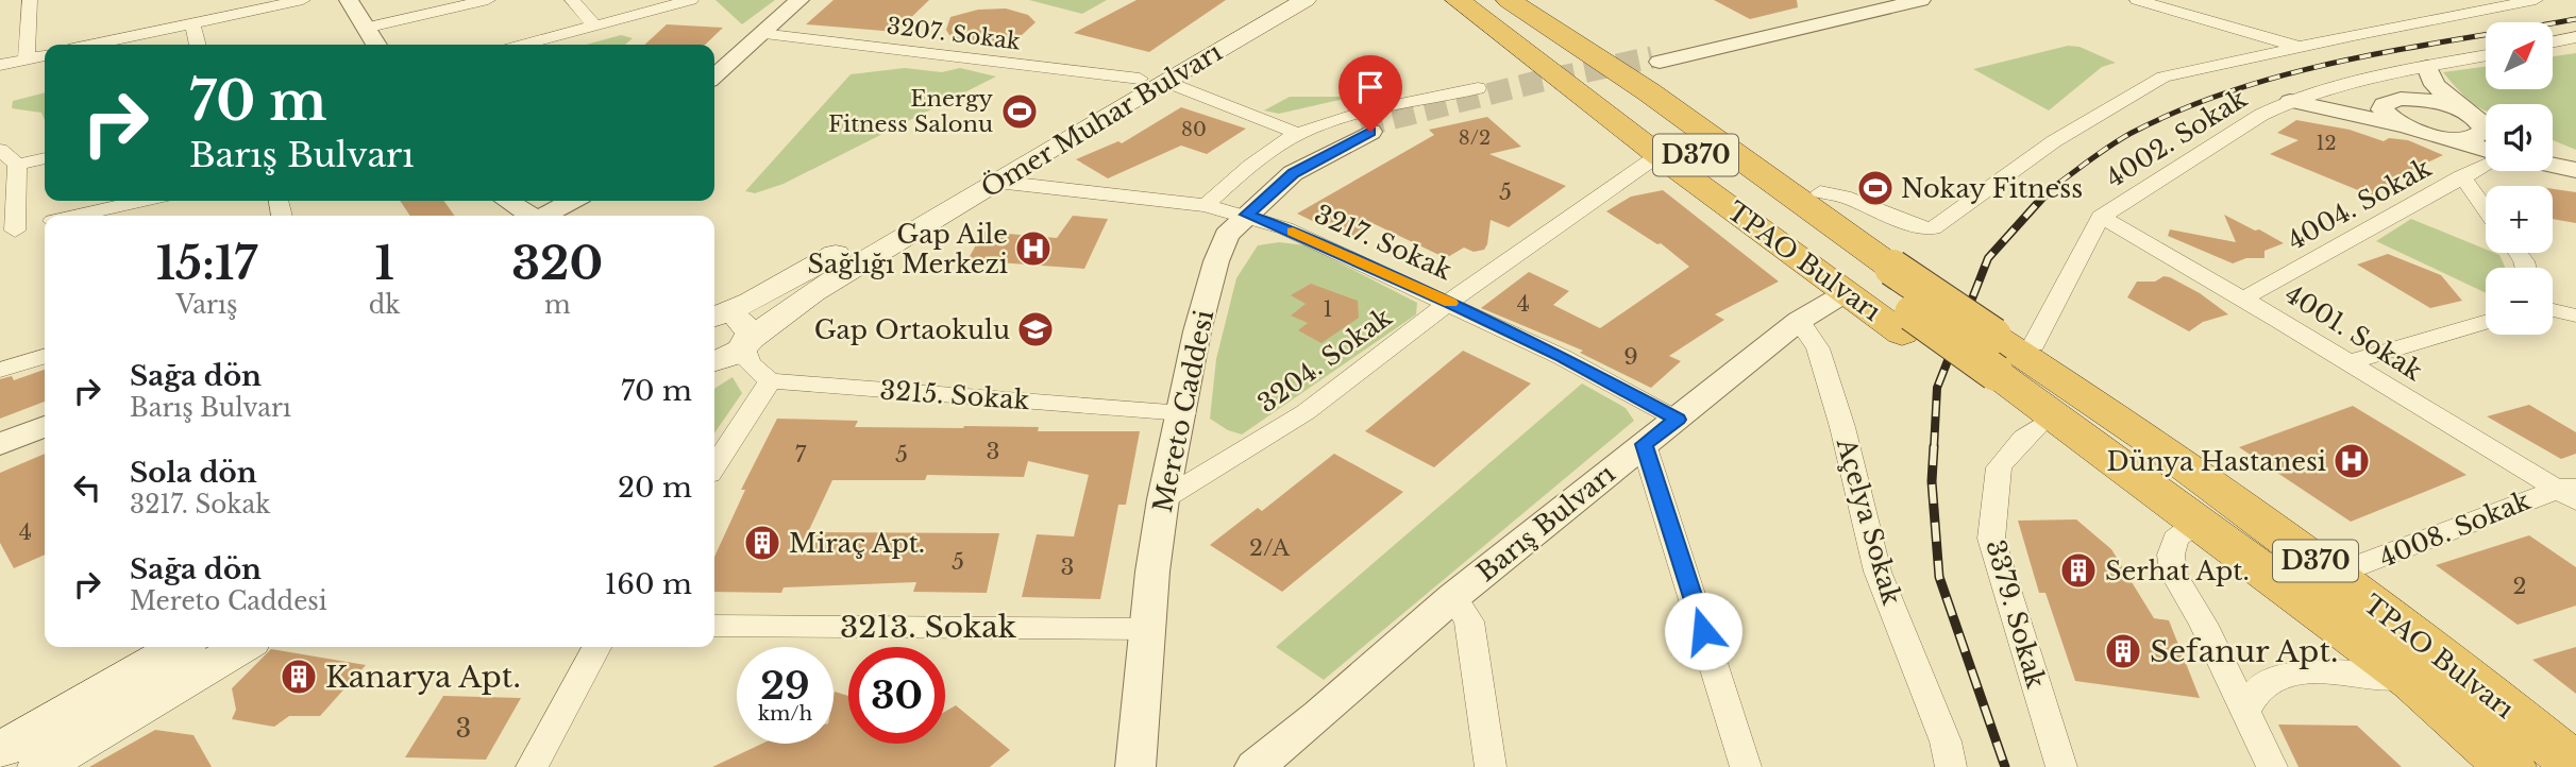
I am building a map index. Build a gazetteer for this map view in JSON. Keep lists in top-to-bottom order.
{
  "streets": {
    "highway": ["D370", "TPAO Bulvarı"],
    "main road": ["Ömer Muhar Bulvarı"],
    "street": [
      "3207. Sokak",
      "4002. Sokak",
      "4004. Sokak",
      "3217. Sokak",
      "4001. Sokak",
      "3204. Sokak",
      "3215. Sokak",
      "Mereto Caddesi",
      "Açelya Sokak",
      "Barış Bulvarı",
      "4008. Sokak",
      "3379. Sokak",
      "3213. Sokak"
    ]
  },
  "crossings": [
    ["3207. Sokak", "Ömer Muhar Bulvarı"],
    ["Ömer Muhar Bulvarı", "3217. Sokak"],
    ["4002. Sokak", "D370"],
    ["4002. Sokak", "TPAO Bulvarı"],
    ["4002. Sokak", "4001. Sokak"],
    ["D370", "TPAO Bulvarı"],
    ["4004. Sokak", "4001. Sokak"],
    ["3217. Sokak", "3204. Sokak"],
    ["3217. Sokak", "Mereto Caddesi"],
    ["3217. Sokak", "Barış Bulvarı"],
    ["TPAO Bulvarı", "3204. Sokak"],
    ["TPAO Bulvarı", "Barış Bulvarı"],
    ["TPAO Bulvarı", "4008. Sokak"],
    ["4001. Sokak", "4008. Sokak"],
    ["3204. Sokak", "Mereto Caddesi"],
    ["3215. Sokak", "Mereto Caddesi"],
    ["Mereto Caddesi", "3213. Sokak"],
    ["Açelya Sokak", "Barış Bulvarı"]
  ],
  "places": {
    "sports": ["Energy Fitness Salonu", "Nokay Fitness"],
    "hospital": ["Gap Aile Sağlığı Merkezi", "Dünya Hastanesi"],
    "school or university": ["Gap Ortaokulu"],
    "building": [
      "Miraç Apt.",
      "Serhat Apt.",
      "Sefanur Apt.",
      "Kanarya Apt."
    ]
  },
  "house_numbers": [
    "80",
    "8/2",
    "12",
    "5",
    "4",
    "1",
    "9",
    "3",
    "7",
    "5",
    "4",
    "2/A",
    "5",
    "3",
    "2",
    "3"
  ],
  "north": "top right",
  "page": {
    "map_buttons": ["+", "−"],
    "turn": ["70 m", "Barış Bulvarı"],
    "eta": [
      "15:17",
      "Varış",
      "1",
      "dk",
      "320",
      "m"
    ],
    "list": [
      {
        "name": "Sağa dön",
        "note": "Barış Bulvarı",
        "value": "70 m"
      },
      {
        "name": "Sola dön",
        "note": "3217. Sokak",
        "value": "20 m"
      },
      {
        "name": "Sağa dön",
        "note": "Mereto Caddesi",
        "value": "160 m"
      }
    ],
    "speed": "29 km/h",
    "limit": "30"
  }
}
